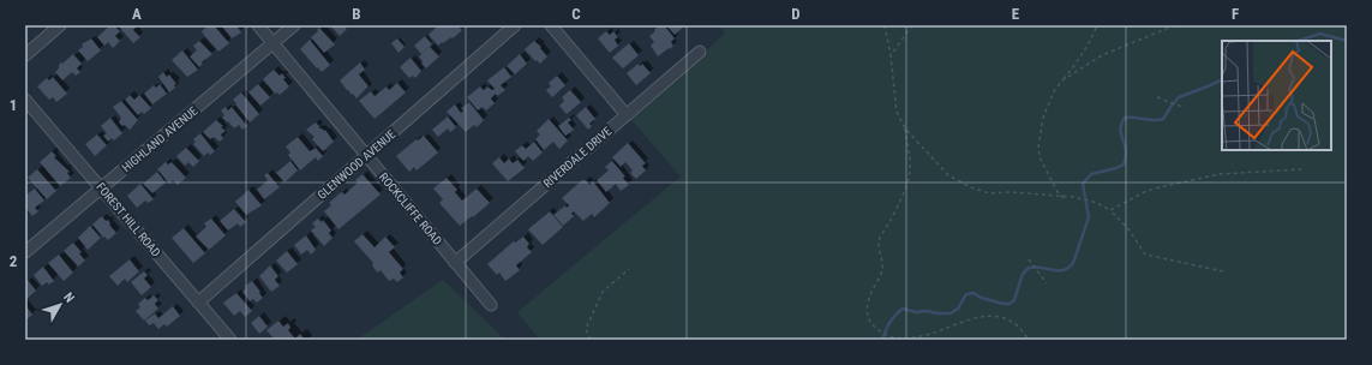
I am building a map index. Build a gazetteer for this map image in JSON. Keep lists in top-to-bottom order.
{
  "streets": {
    "street": [
      "HIGHLAND AVENUE",
      "RIVERDALE DRIVE",
      "GLENWOOD AVENUE",
      "ROCKCLIFFE ROAD",
      "FOREST HILL ROAD"
    ]
  },
  "crossings": [
    ["HIGHLAND AVENUE", "ROCKCLIFFE ROAD"],
    ["HIGHLAND AVENUE", "FOREST HILL ROAD"],
    ["RIVERDALE DRIVE", "ROCKCLIFFE ROAD"],
    ["GLENWOOD AVENUE", "ROCKCLIFFE ROAD"],
    ["GLENWOOD AVENUE", "FOREST HILL ROAD"]
  ],
  "north": "top right",
  "grid": {
    "columns": [
      "A",
      "B",
      "C",
      "D",
      "E",
      "F"
    ],
    "rows": ["1", "2"]
  }
}
